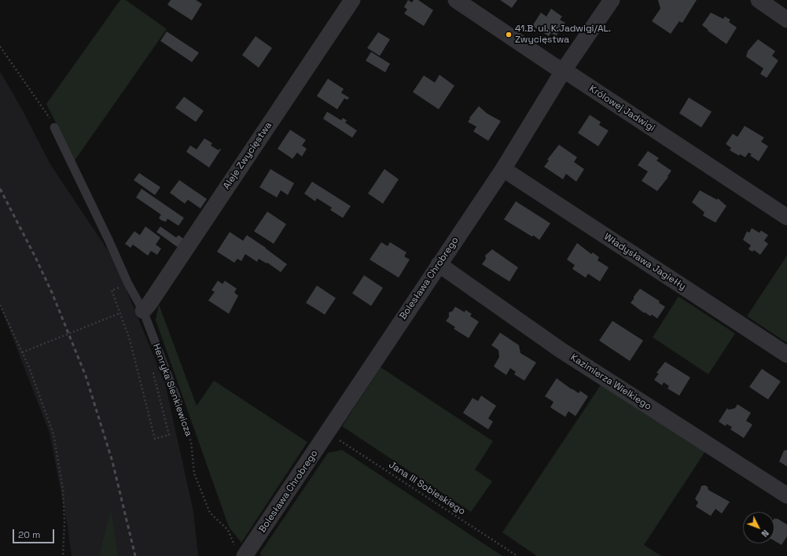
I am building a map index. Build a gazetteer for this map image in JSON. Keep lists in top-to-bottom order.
{
  "streets": {
    "street": [
      "Królowej Jadwigi",
      "Aleje Zwycięstwa",
      "Władysława Jagiełły",
      "Bolesława Chrobrego",
      "Kazimierza Wielkiego"
    ],
    "lane": ["Henryka Sienkiewicza"],
    "path": ["Jana III Sobieskiego"]
  },
  "crossings": [
    ["Królowej Jadwigi", "Bolesława Chrobrego"],
    ["Aleje Zwycięstwa", "Henryka Sienkiewicza"],
    ["Władysława Jagiełły", "Bolesława Chrobrego"],
    ["Bolesława Chrobrego", "Kazimierza Wielkiego"],
    ["Bolesława Chrobrego", "Henryka Sienkiewicza"],
    ["Bolesława Chrobrego", "Jana III Sobieskiego"]
  ],
  "places": ["41.B. ul. K.Jadwigi/AL. Zwycięstwa"],
  "scale_bar": "20 m",
  "north": "bottom right"
}
